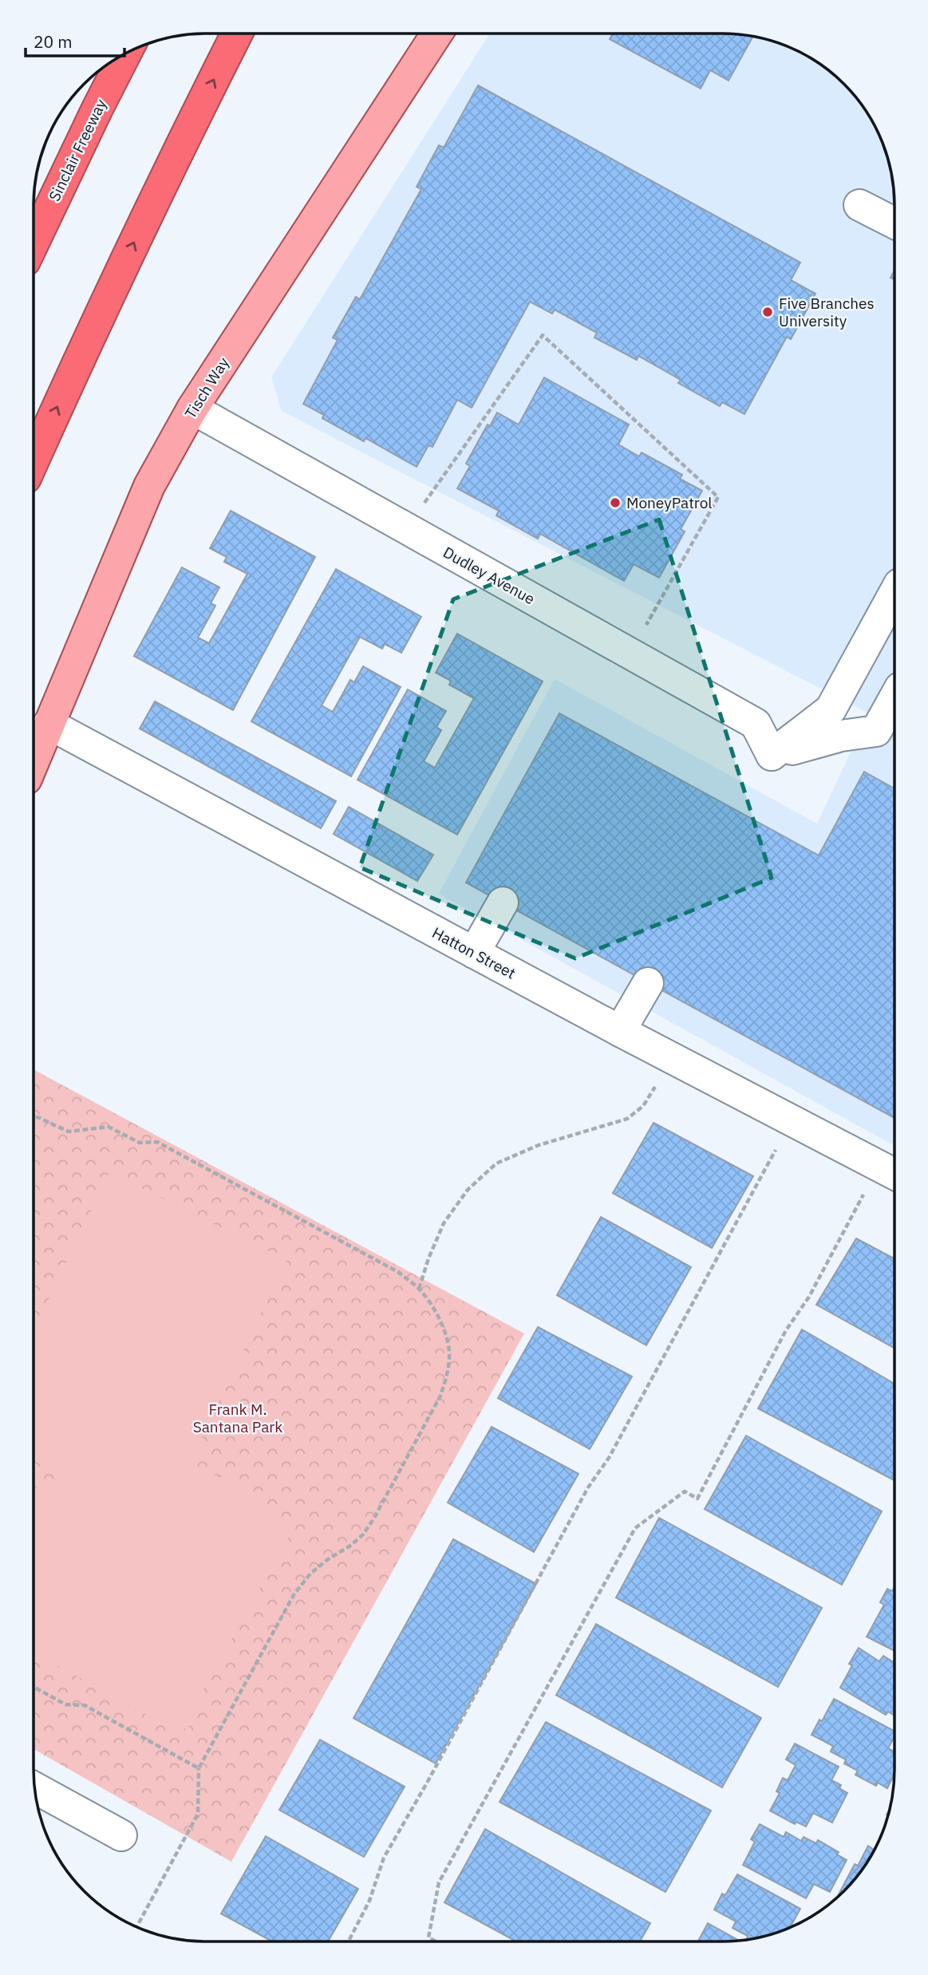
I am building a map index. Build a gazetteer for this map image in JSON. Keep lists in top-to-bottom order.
{
  "streets": {
    "highway": ["Sinclair Freeway"],
    "main road": ["Tisch Way"],
    "street": ["Dudley Avenue", "Hatton Street"]
  },
  "crossings": [
    ["Tisch Way", "Dudley Avenue"],
    ["Tisch Way", "Hatton Street"]
  ],
  "parks": ["Frank M. Santana Park"],
  "places": ["Five Branches University", "MoneyPatrol"],
  "scale_bar": "20 m"
}
